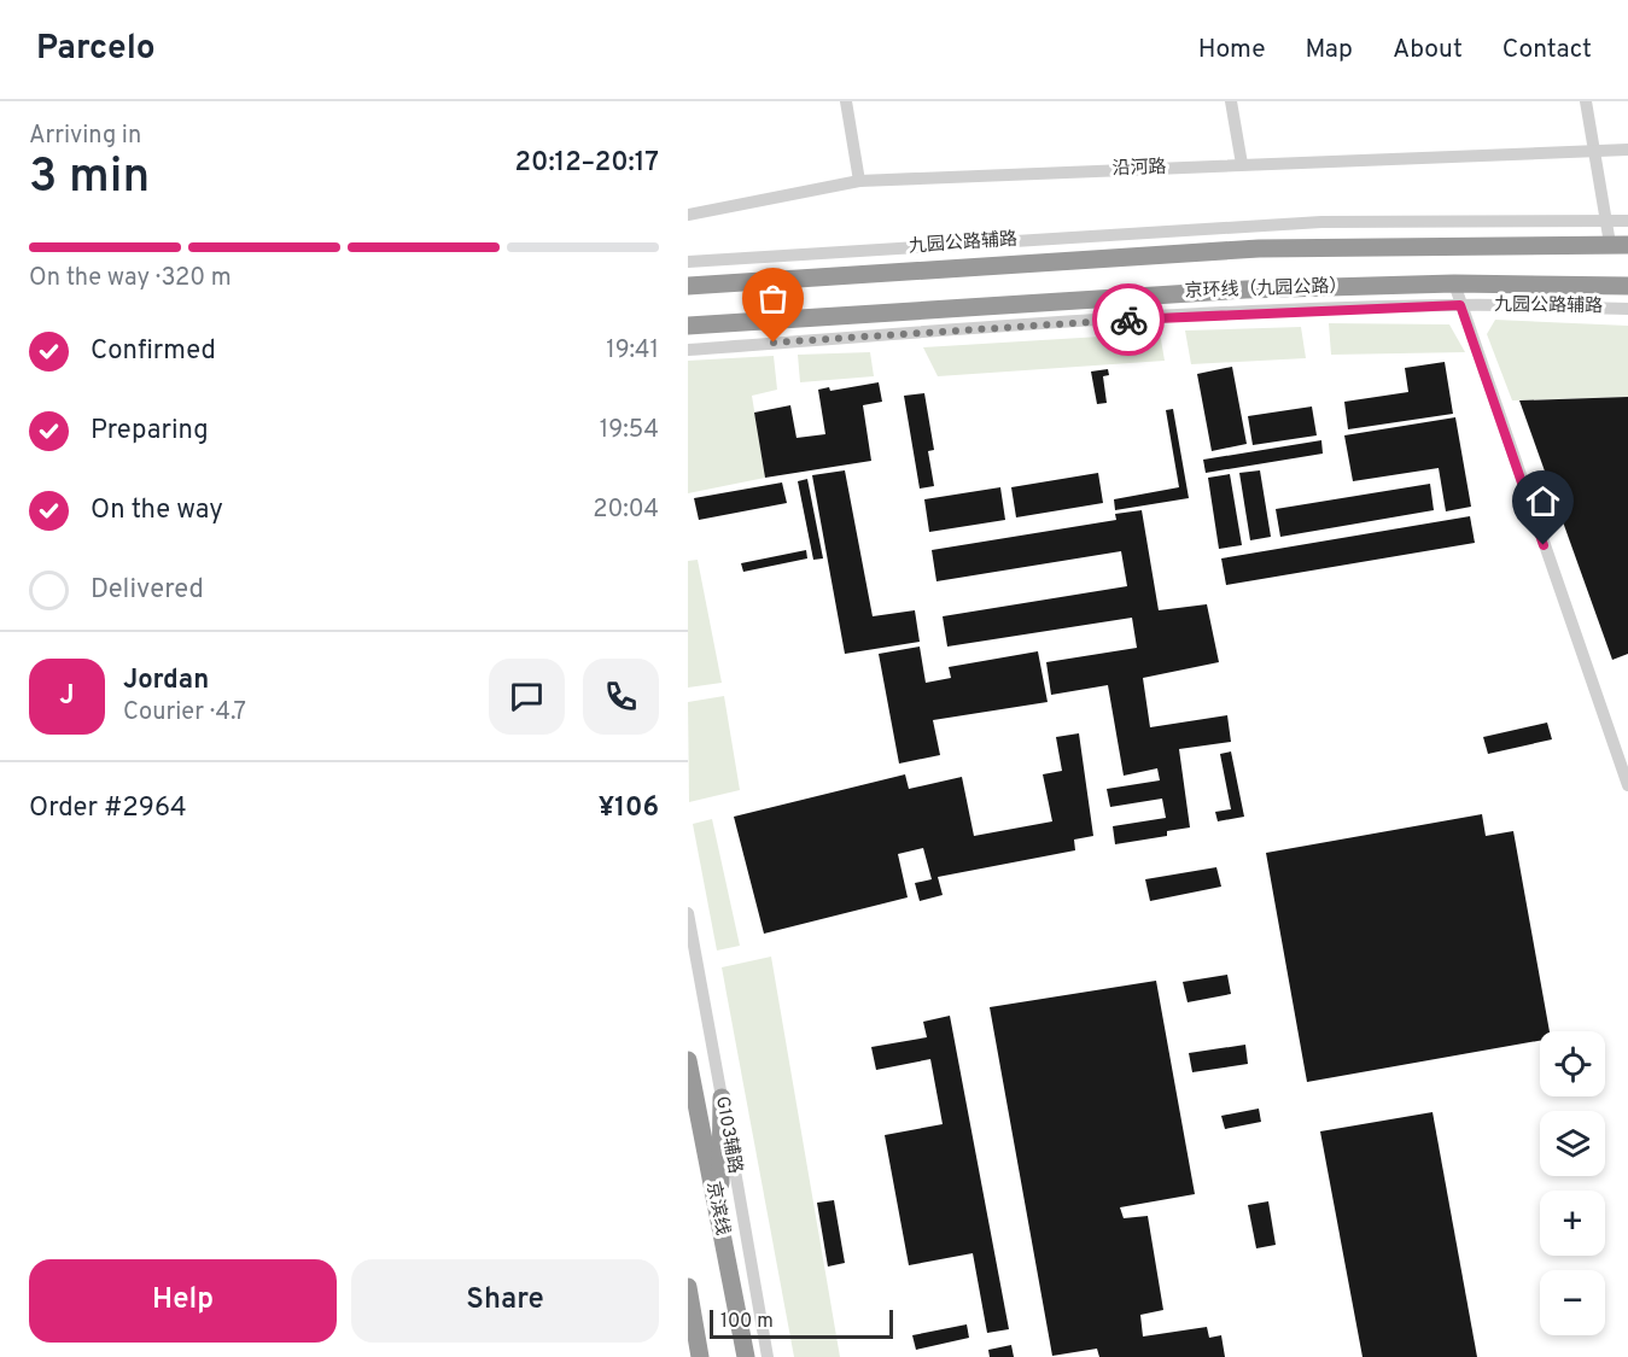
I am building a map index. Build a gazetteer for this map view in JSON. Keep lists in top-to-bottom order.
{
  "streets": {
    "highway": ["京环线（九园公路）", "京滨线"],
    "street": ["沿河路", "九园公路辅路", "G103辅路"]
  },
  "scale_bar": "100 m",
  "page": {
    "header": "Parcelo",
    "nav": [
      "Home",
      "Map",
      "About",
      "Contact"
    ],
    "heading": ["3 min", "Arriving in", "20:12–20:17"],
    "panel": [
      "Jordan",
      "Courier · 4.7",
      "Order #2964",
      "¥106"
    ],
    "bar": "On the way · 320 m",
    "list": [
      ["Confirmed", "19:41"],
      ["Preparing", "19:54"],
      ["On the way", "20:04"],
      "Delivered"
    ],
    "round": "J",
    "map_buttons": ["+", "−"],
    "buttons": ["Help", "Share"],
    "scale": "100 m"
  }
}
